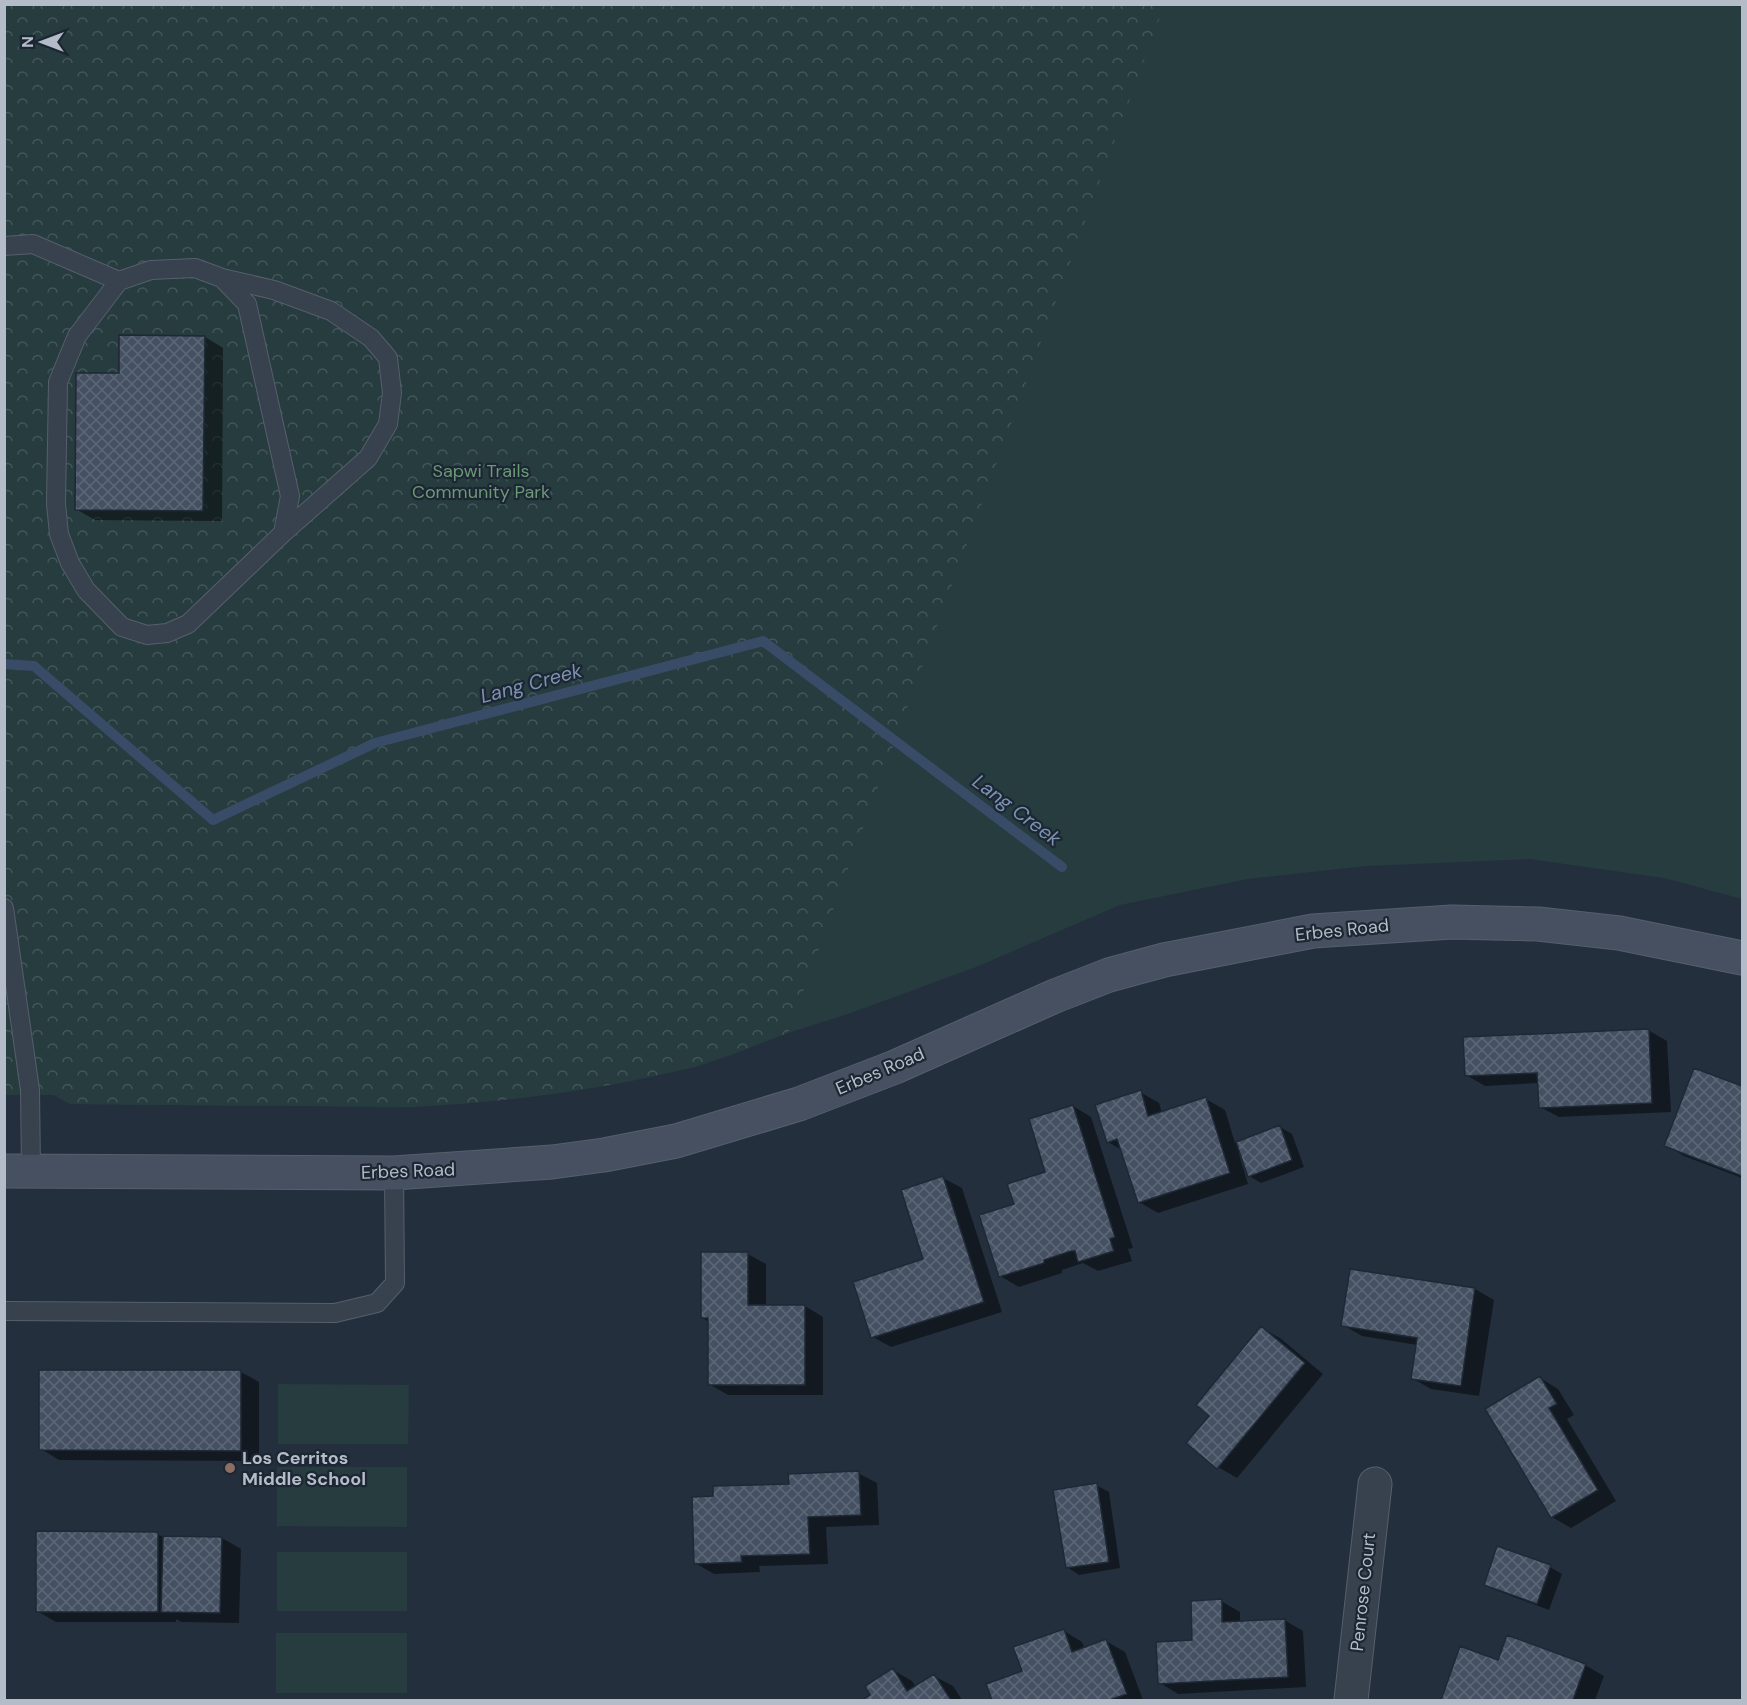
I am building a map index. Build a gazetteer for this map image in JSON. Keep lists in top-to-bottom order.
{
  "streets": {
    "main road": ["Erbes Road"],
    "street": ["Penrose Court"]
  },
  "water": ["Lang Creek"],
  "parks": ["Sapwi Trails Community Park"],
  "places": ["Los Cerritos Middle School"],
  "north": "left"
}
